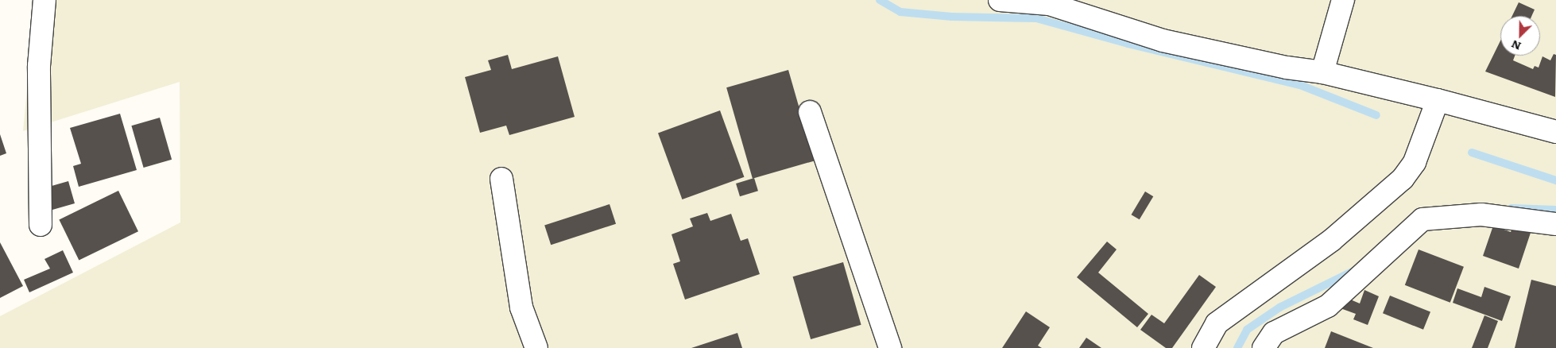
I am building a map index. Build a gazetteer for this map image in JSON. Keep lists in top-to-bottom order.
{
  "north": "bottom left"
}
